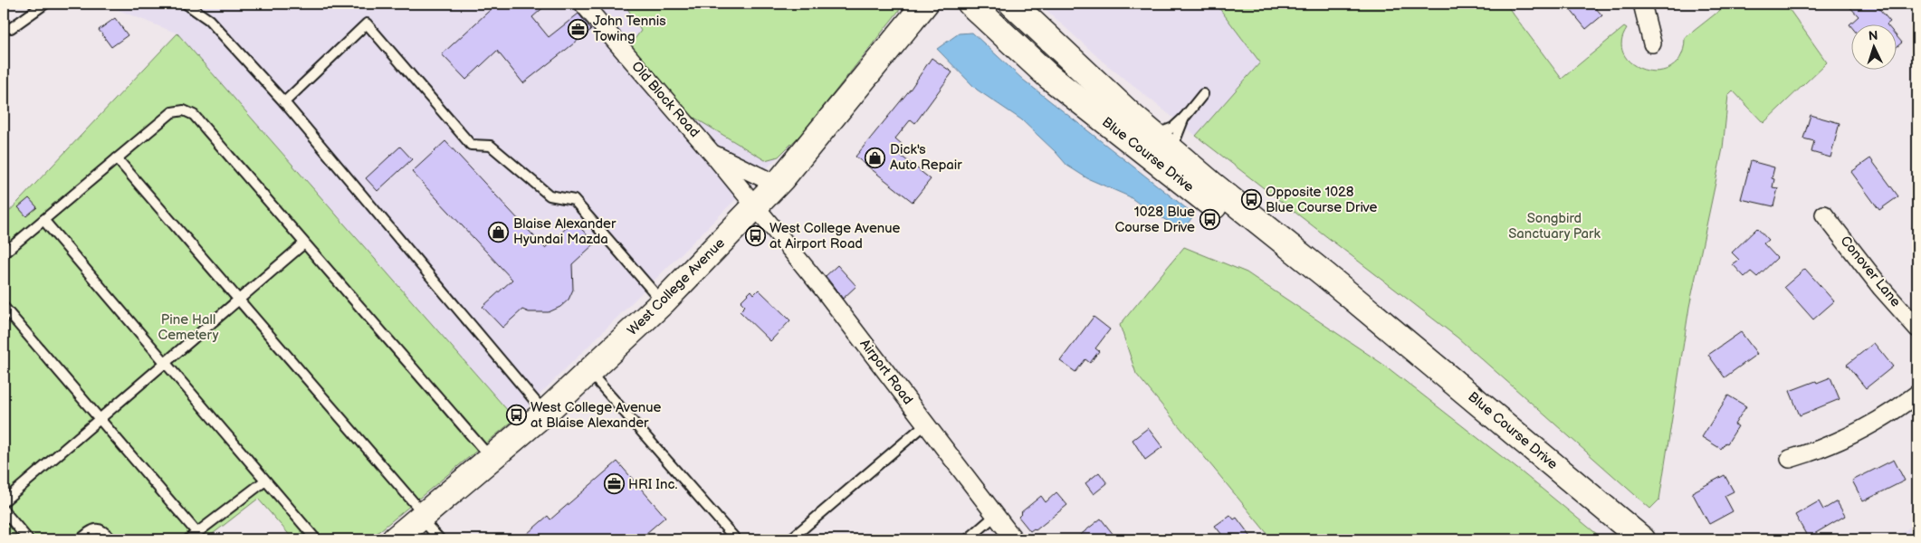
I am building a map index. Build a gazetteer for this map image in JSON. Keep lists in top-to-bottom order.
{
  "streets": {
    "main road": ["Blue Course Drive", "West College Avenue"],
    "street": ["Old Block Road", "Conover Lane", "Airport Road"]
  },
  "crossings": [
    ["Old Block Road", "West College Avenue"],
    ["Old Block Road", "Airport Road"],
    ["West College Avenue", "Airport Road"]
  ],
  "parks": ["Songbird Sanctuary Park", "Pine Hall Cemetery"],
  "places": {
    "office": ["John Tennis Towing", "HRI Inc."],
    "shop": ["Dick's Auto Repair", "Blaise Alexander Hyundai Mazda"],
    "bus stop": [
      "Opposite 1028 Blue Course Drive",
      "1028 Blue Course Drive",
      "West College Avenue at Airport Road",
      "West College Avenue at Blaise Alexander"
    ]
  },
  "north": "top"
}
